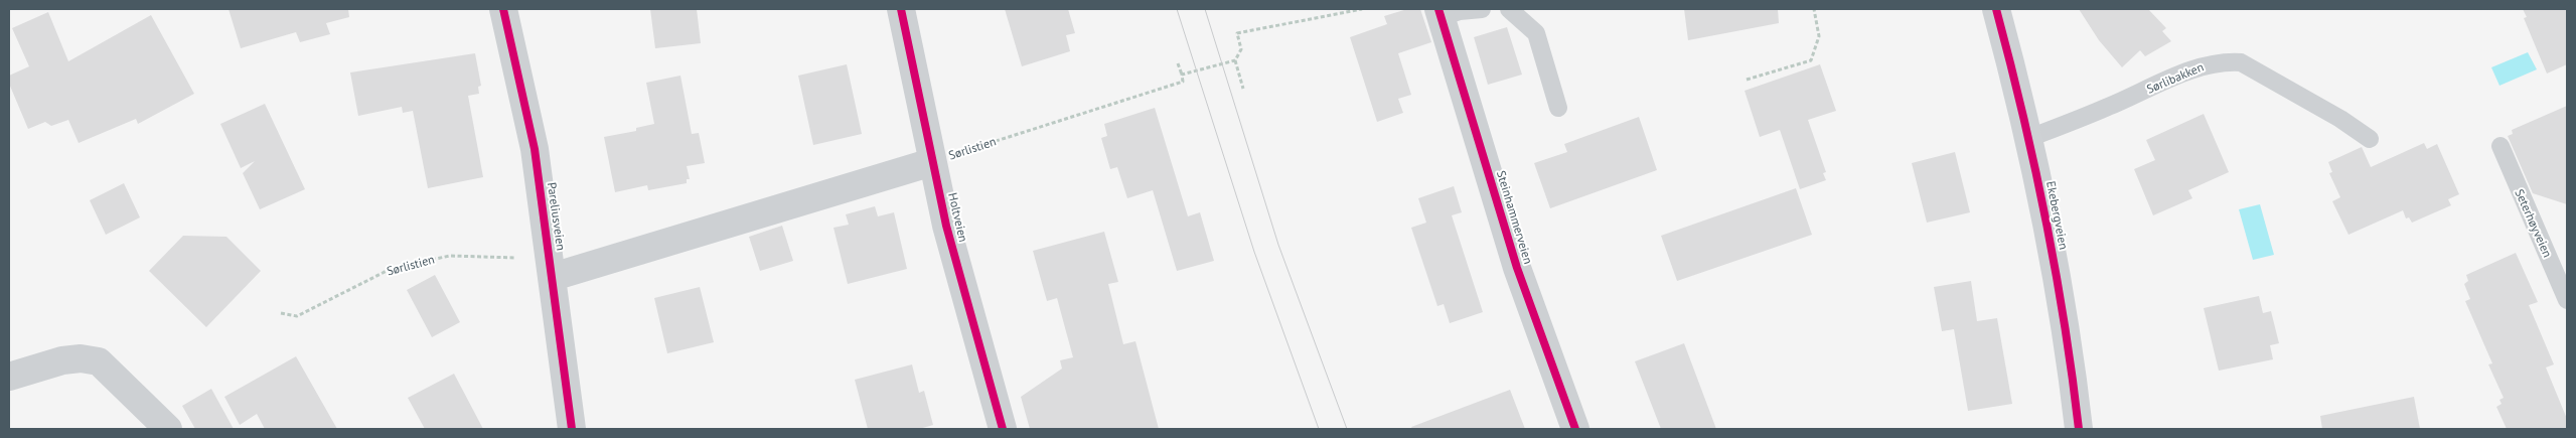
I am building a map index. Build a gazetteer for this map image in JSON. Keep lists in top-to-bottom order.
{
  "streets": {
    "main road": ["Ekebergveien"],
    "street": [
      "Sørlistien",
      "Pareliusveien",
      "Holtveien",
      "Steinhammerveien"
    ],
    "lane": ["Sørlibakken", "Seterhøyveien"]
  },
  "crossings": [
    ["Sørlibakken", "Ekebergveien"],
    ["Sørlistien", "Pareliusveien"],
    ["Sørlistien", "Holtveien"]
  ]
}
